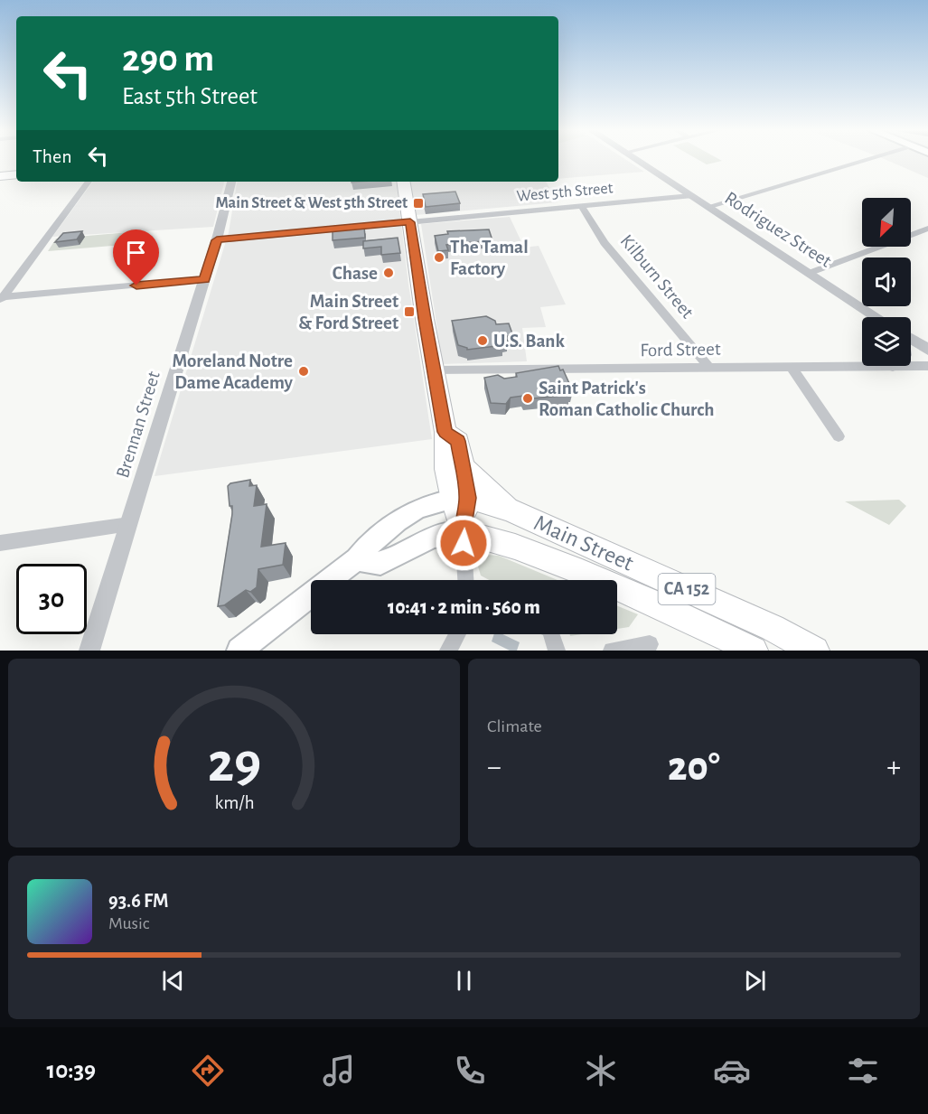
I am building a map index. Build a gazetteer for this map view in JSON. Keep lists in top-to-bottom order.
{
  "streets": {
    "main road": ["Main Street", "CA 152"],
    "street": [
      "West 5th Street",
      "Rodriguez Street",
      "Kilburn Street",
      "Ford Street",
      "Brennan Street"
    ]
  },
  "crossings": [
    ["West 5th Street", "Rodriguez Street"],
    ["West 5th Street", "Kilburn Street"],
    ["West 5th Street", "Brennan Street"],
    ["Kilburn Street", "Ford Street"]
  ],
  "places": {
    "transit": ["Main Street & West 5th Street", "Main Street & Ford Street"],
    "other": [
      "The Tamal Factory",
      "Chase",
      "U.S. Bank",
      "Moreland Notre Dame Academy",
      "Saint Patrick's Roman Catholic Church"
    ]
  },
  "north": "bottom left",
  "page": {
    "turn": ["290 m", "East 5th Street"],
    "then": "Then",
    "limit": "30",
    "trip": "10:41 · 2 min · 560 m",
    "tile": "Climate",
    "heat": ["−", "20°", "+"],
    "song": ["93.6 FM", "Music"],
    "tabs": "10:39",
    "gauge": ["29", "km/h"]
  }
}
